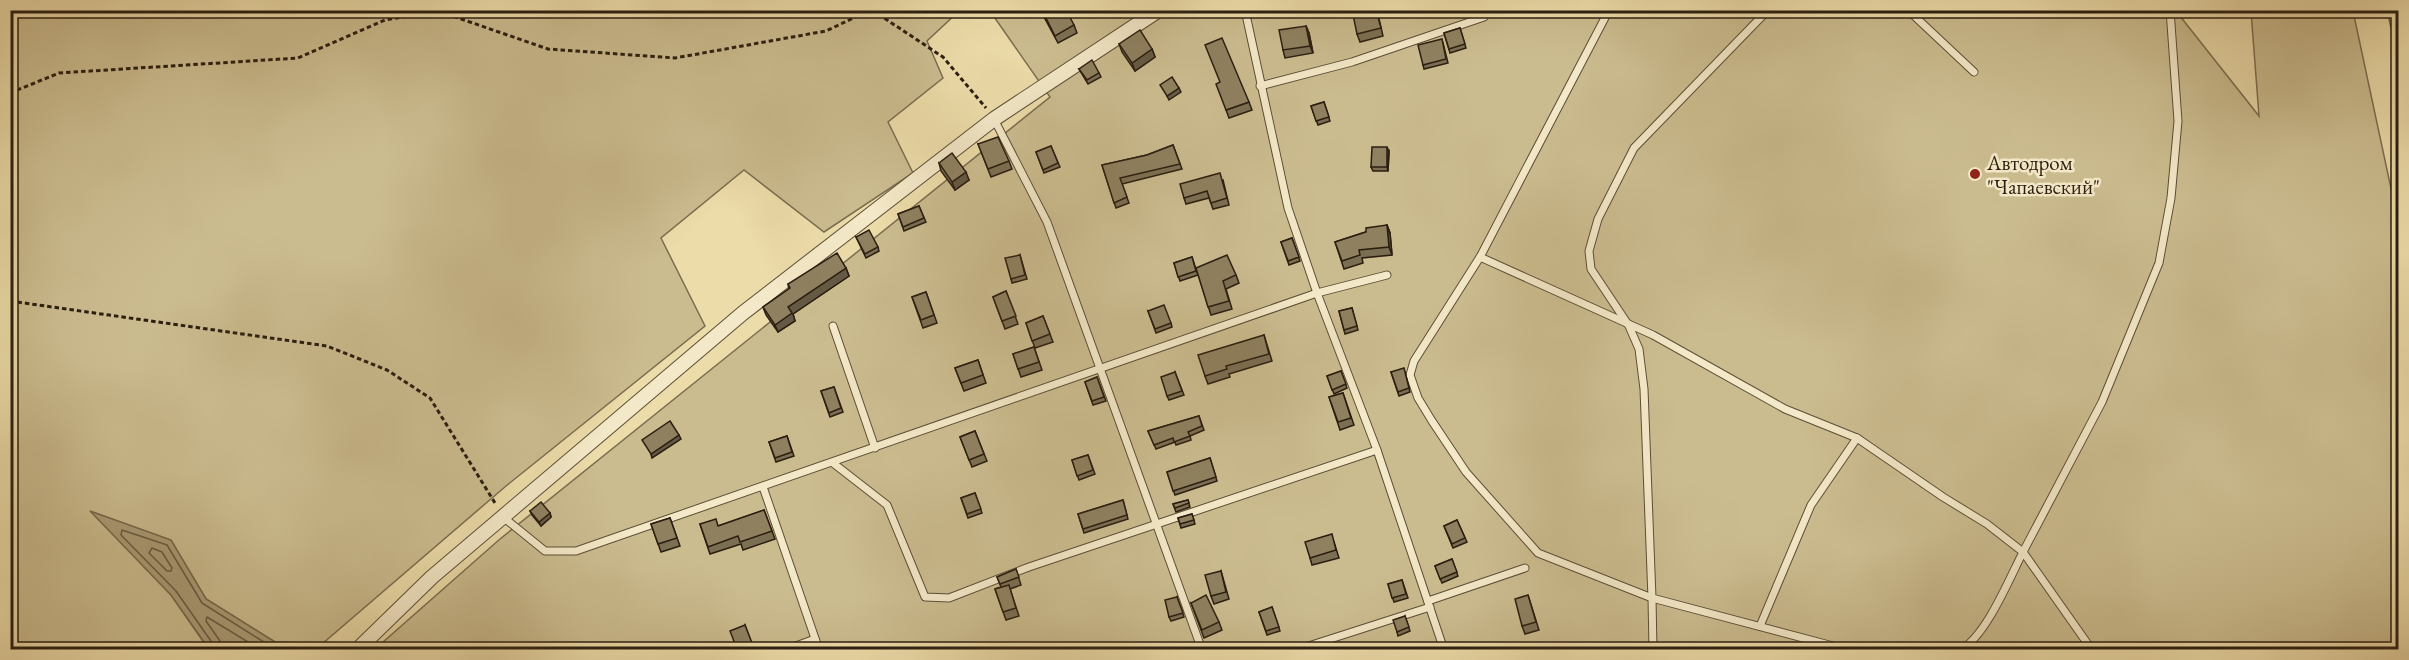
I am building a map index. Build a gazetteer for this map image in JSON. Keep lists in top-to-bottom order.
{
  "places": ["Автодром \"Чапаевский\""]
}
